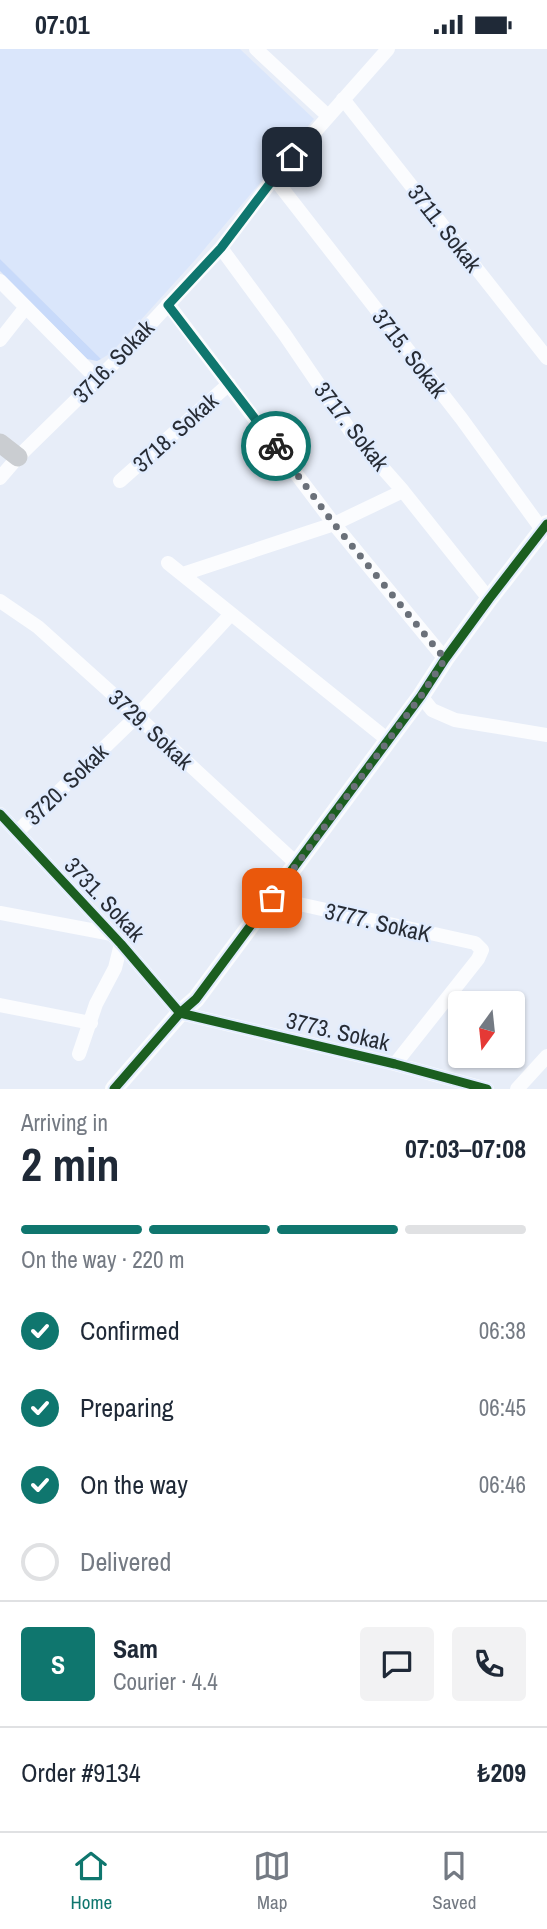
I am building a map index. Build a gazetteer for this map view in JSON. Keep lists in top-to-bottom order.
{
  "streets": {
    "street": [
      "3711. Sokak",
      "3715. Sokak",
      "3716. Sokak",
      "3717. Sokak",
      "3718. Sokak",
      "3729. Sokak",
      "3720. Sokak",
      "3731. Sokak",
      "3777. SokaK",
      "3773. Sokak"
    ]
  },
  "crossings": [
    ["3711. Sokak", "3716. Sokak"],
    ["3715. Sokak", "3716. Sokak"],
    ["3716. Sokak", "3717. Sokak"],
    ["3729. Sokak", "3720. Sokak"],
    ["3720. Sokak", "3731. Sokak"],
    ["3731. Sokak", "3773. Sokak"],
    ["3777. SokaK", "3773. Sokak"]
  ],
  "north": "bottom",
  "page": {
    "status": "07:01",
    "heading": ["2 min", "Arriving in", "07:03–07:08"],
    "panel": [
      "Sam",
      "Courier · 4.4",
      "Order #9134",
      "₺209"
    ],
    "bar": "On the way · 220 m",
    "list": [
      ["Confirmed", "06:38"],
      ["Preparing", "06:45"],
      ["On the way", "06:46"],
      "Delivered"
    ],
    "round": "S",
    "tabs": ["Home", "Map", "Saved"]
  }
}
